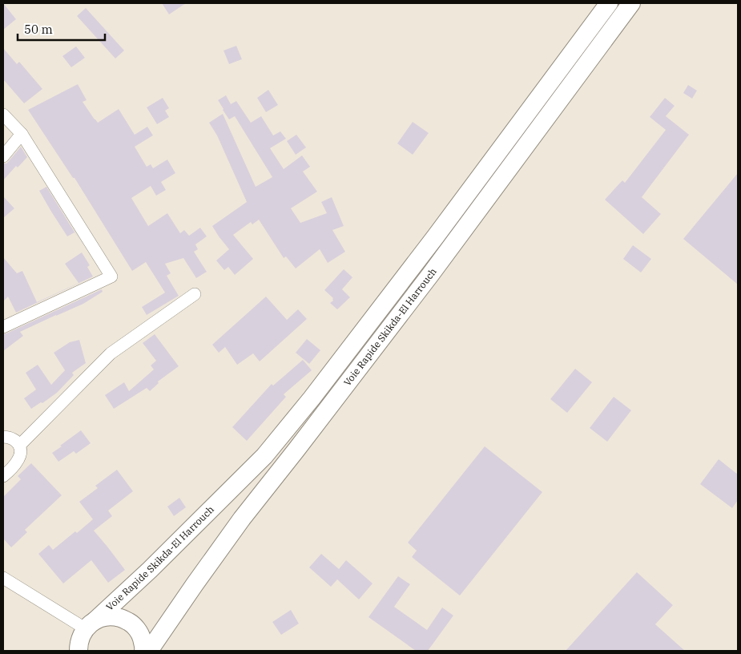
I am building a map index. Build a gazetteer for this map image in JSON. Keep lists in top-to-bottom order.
{
  "streets": {
    "highway": ["Voie Rapide Skikda-El Harrouch"]
  },
  "scale_bar": "50 m"
}
